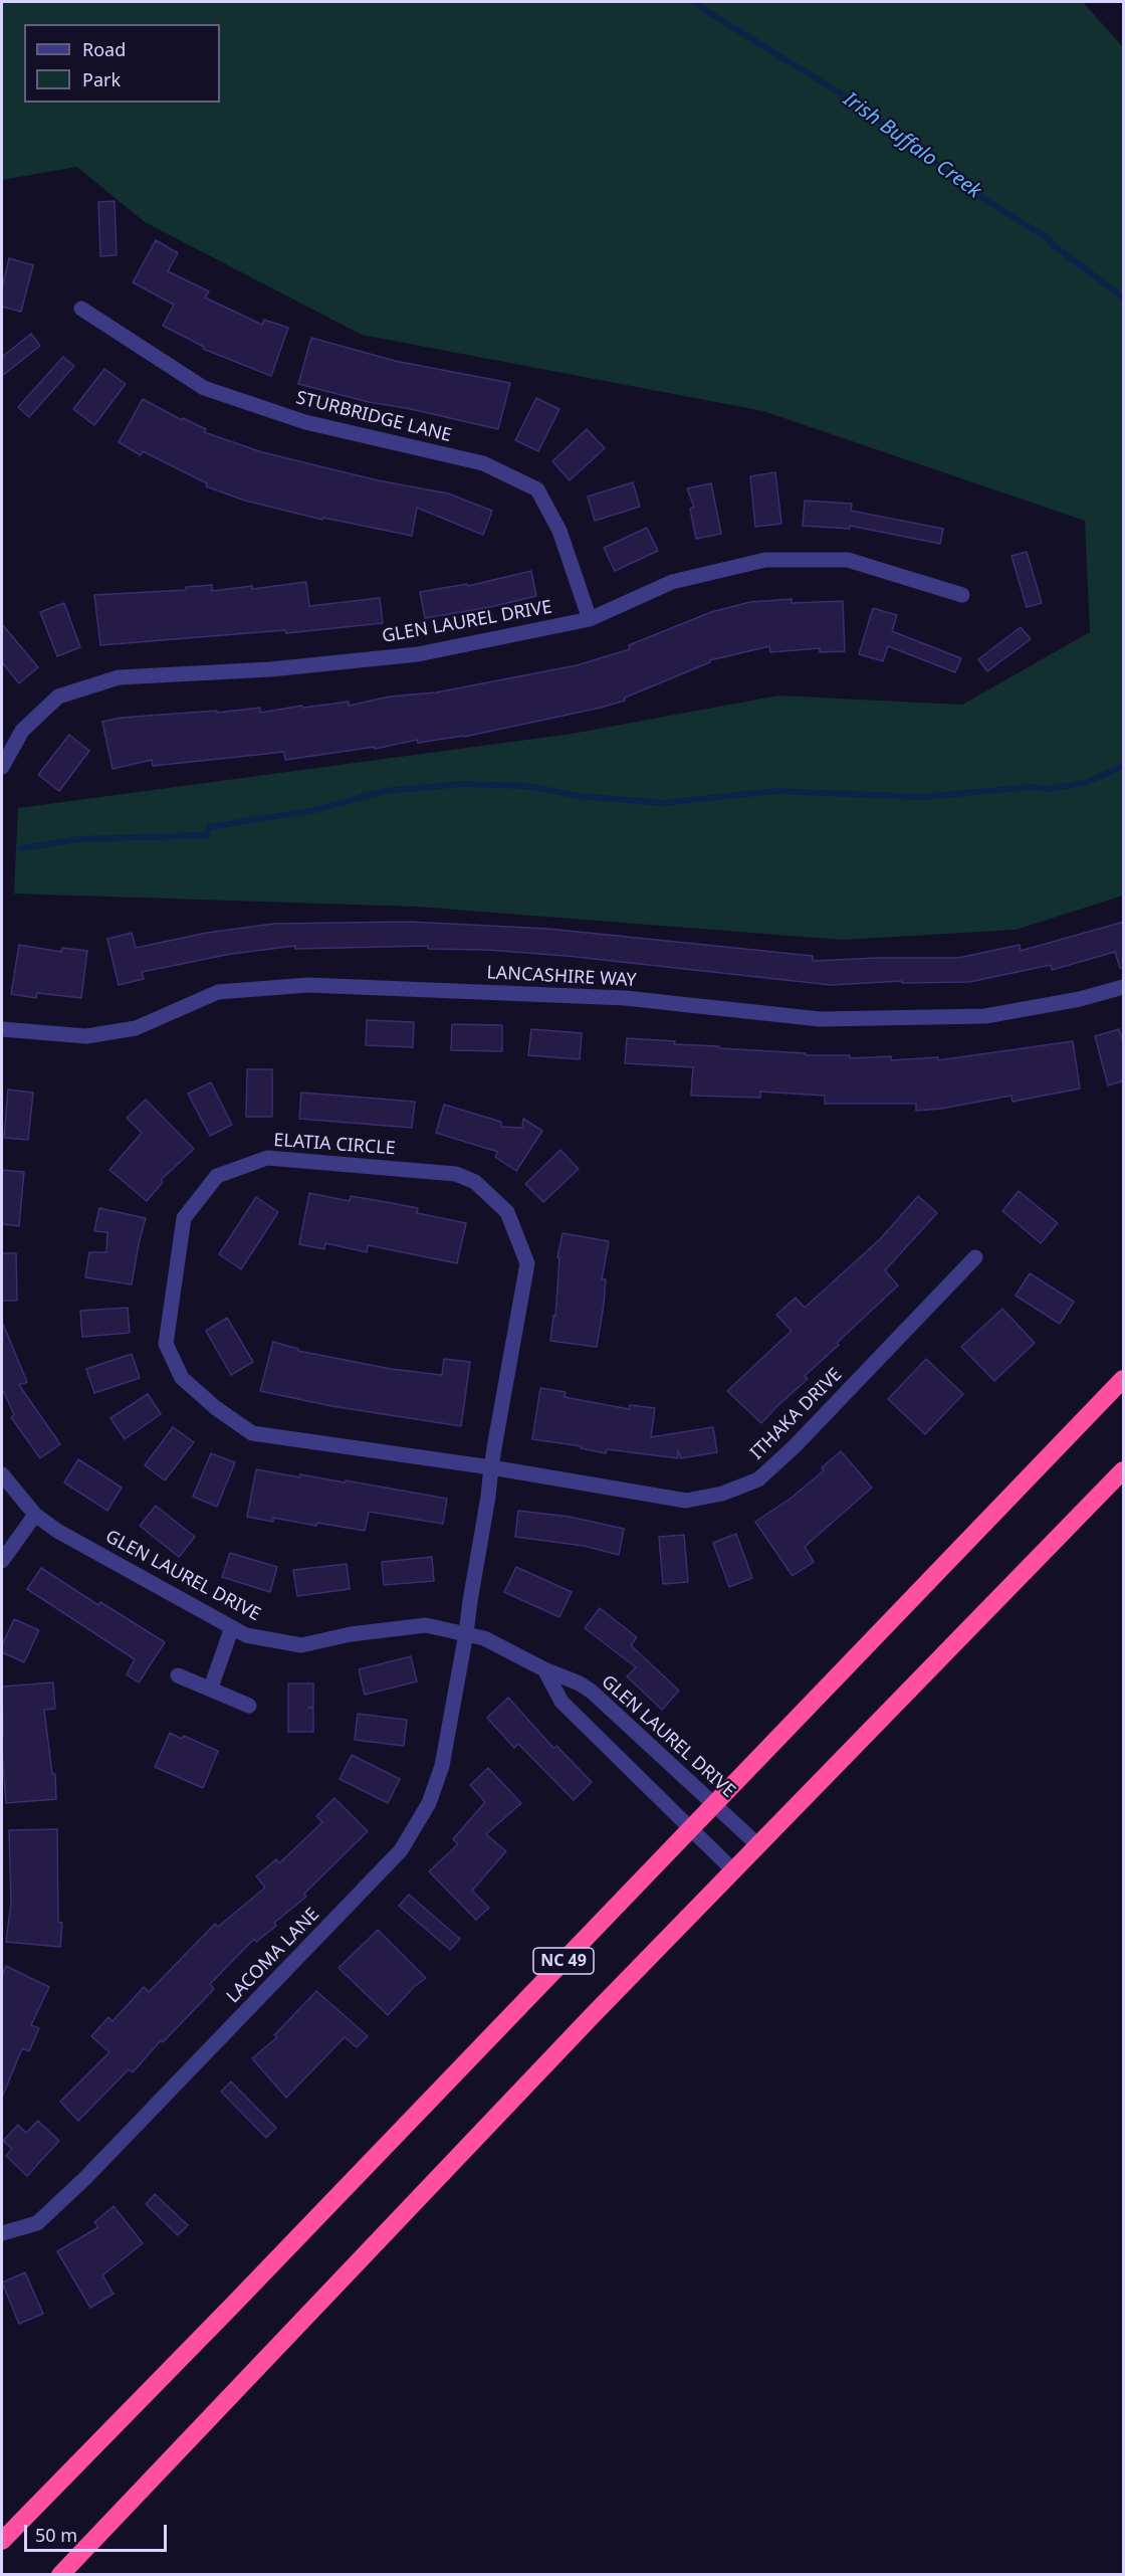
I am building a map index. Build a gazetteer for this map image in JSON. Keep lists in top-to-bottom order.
{
  "streets": {
    "highway": ["NC 49"],
    "street": [
      "STURBRIDGE LANE",
      "GLEN LAUREL DRIVE",
      "LANCASHIRE WAY",
      "ELATIA CIRCLE",
      "ITHAKA DRIVE",
      "LACOMA LANE"
    ]
  },
  "crossings": [
    ["STURBRIDGE LANE", "GLEN LAUREL DRIVE"],
    ["GLEN LAUREL DRIVE", "ELATIA CIRCLE"],
    ["GLEN LAUREL DRIVE", "LACOMA LANE"],
    ["GLEN LAUREL DRIVE", "NC 49"],
    ["ELATIA CIRCLE", "ITHAKA DRIVE"],
    ["ELATIA CIRCLE", "LACOMA LANE"]
  ],
  "water": ["Irish Buffalo Creek"],
  "legend": ["Road", "Park"],
  "scale_bar": "50 m"
}
